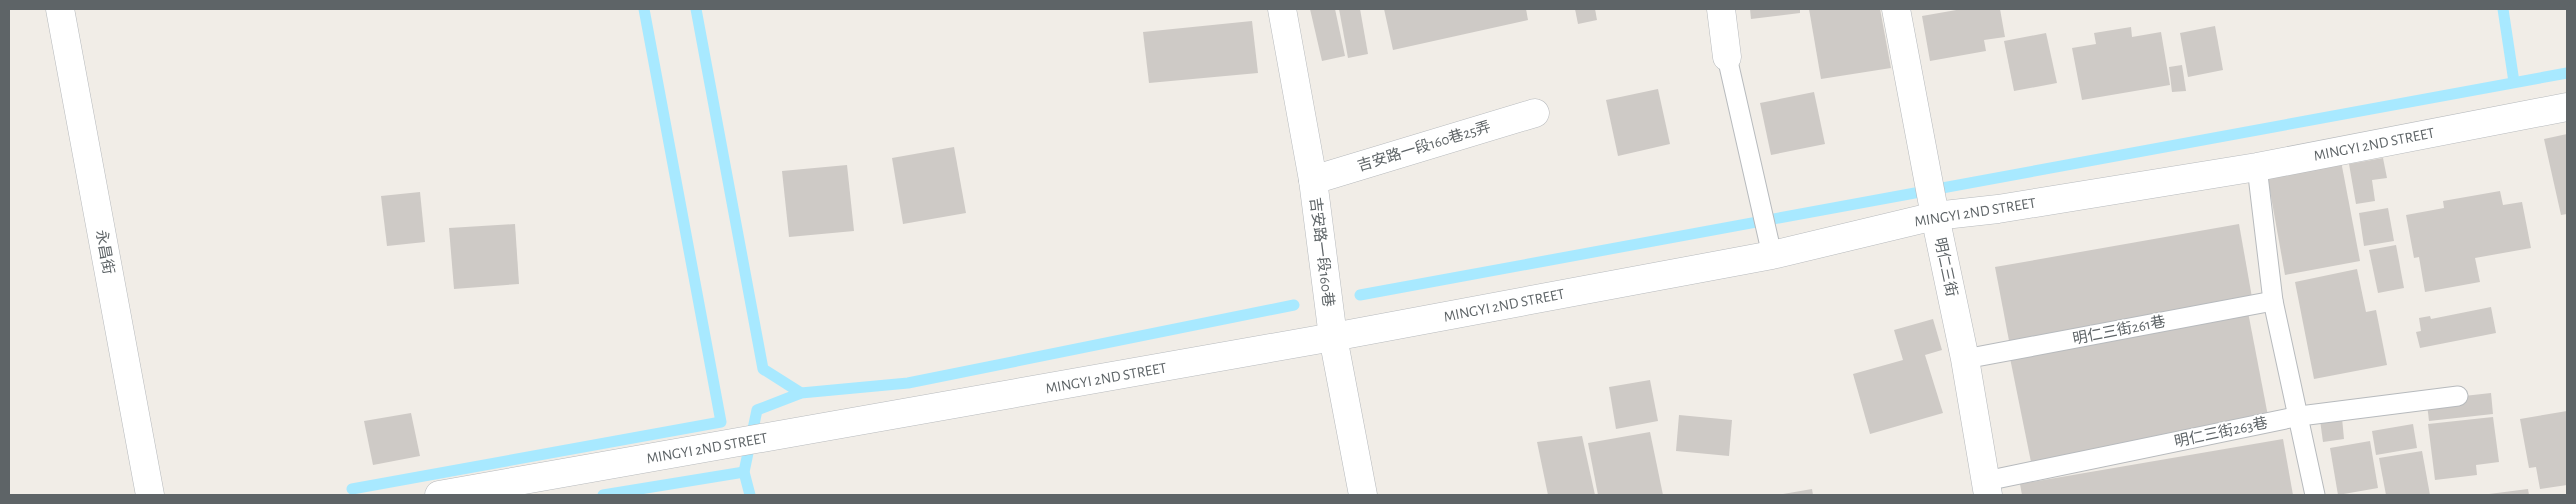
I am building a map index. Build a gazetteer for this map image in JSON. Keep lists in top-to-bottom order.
{
  "streets": {
    "street": [
      "MINGYI 2ND STREET",
      "吉安路一段160巷25弄",
      "永昌街",
      "吉安路一段160巷",
      "明仁三街"
    ],
    "lane": ["明仁三街261巷", "明仁三街263巷"]
  },
  "crossings": [
    ["MINGYI 2ND STREET", "吉安路一段160巷"],
    ["MINGYI 2ND STREET", "明仁三街"],
    ["吉安路一段160巷25弄", "吉安路一段160巷"],
    ["明仁三街", "明仁三街261巷"],
    ["明仁三街", "明仁三街263巷"]
  ]
}
